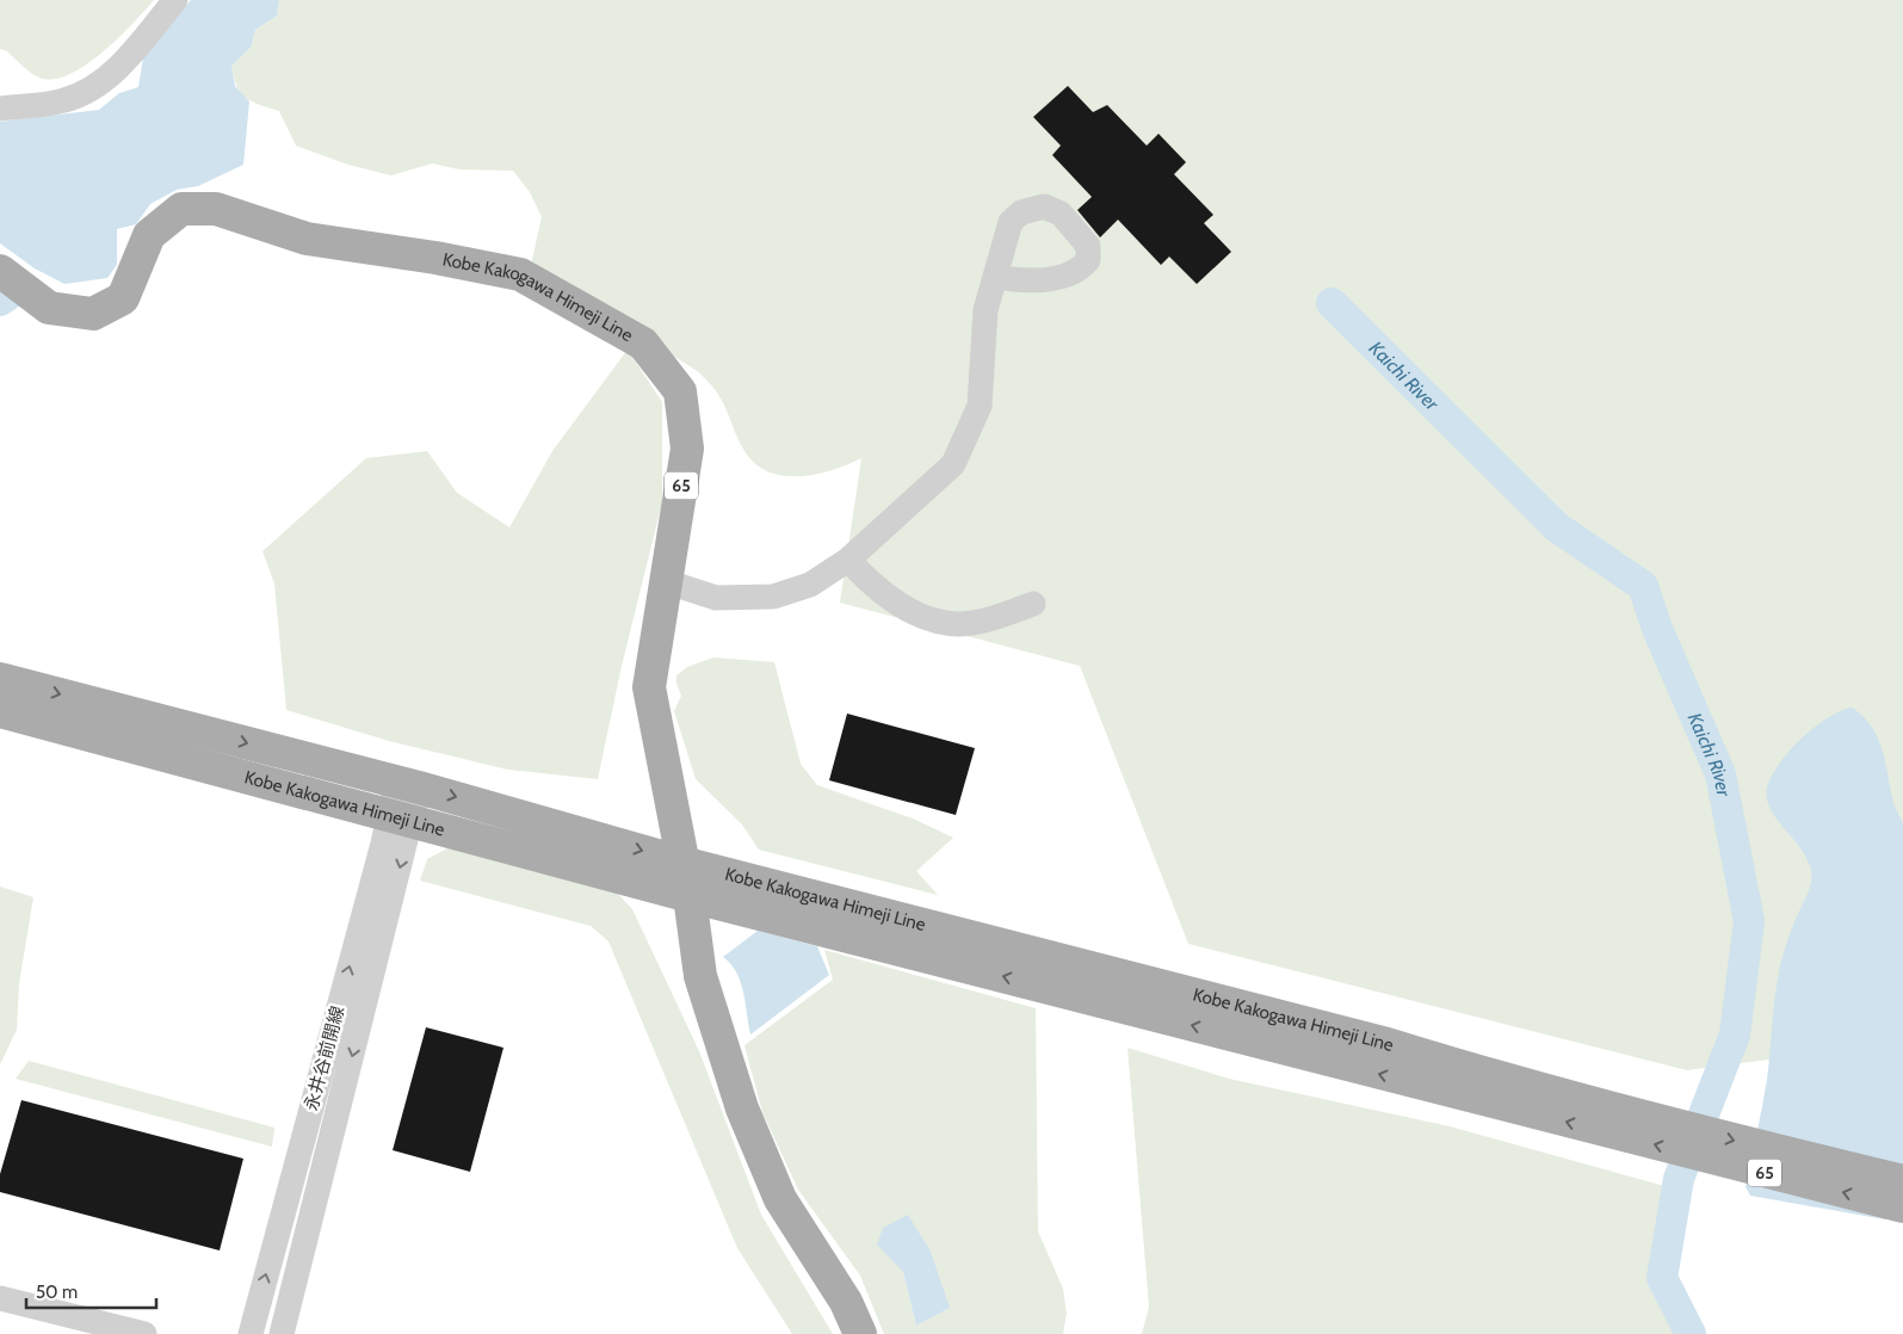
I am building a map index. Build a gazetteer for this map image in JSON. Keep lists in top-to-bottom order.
{
  "streets": {
    "main road": ["Kobe Kakogawa Himeji Line", "65"],
    "street": ["永井谷前開線"]
  },
  "crossings": [
    ["Kobe Kakogawa Himeji Line", "永井谷前開線"]
  ],
  "water": ["Kaichi River"],
  "scale_bar": "50 m"
}
